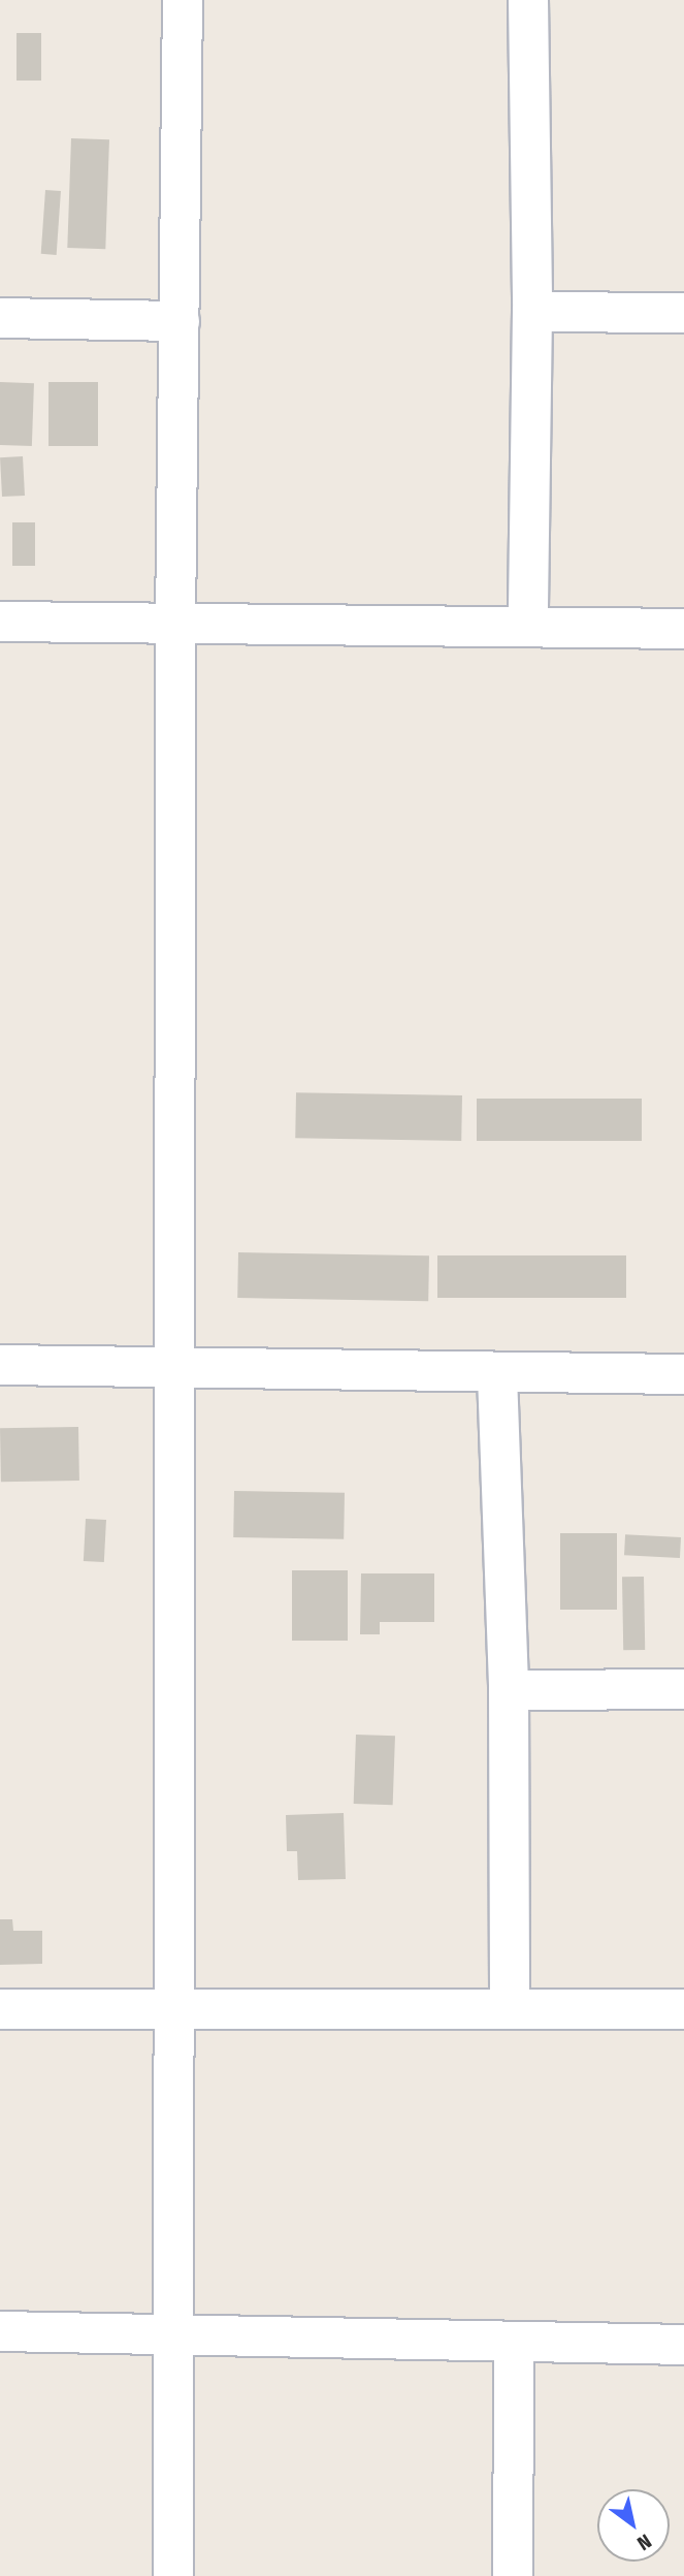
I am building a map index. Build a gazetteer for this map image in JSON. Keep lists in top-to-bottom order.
{
  "north": "bottom right"
}
